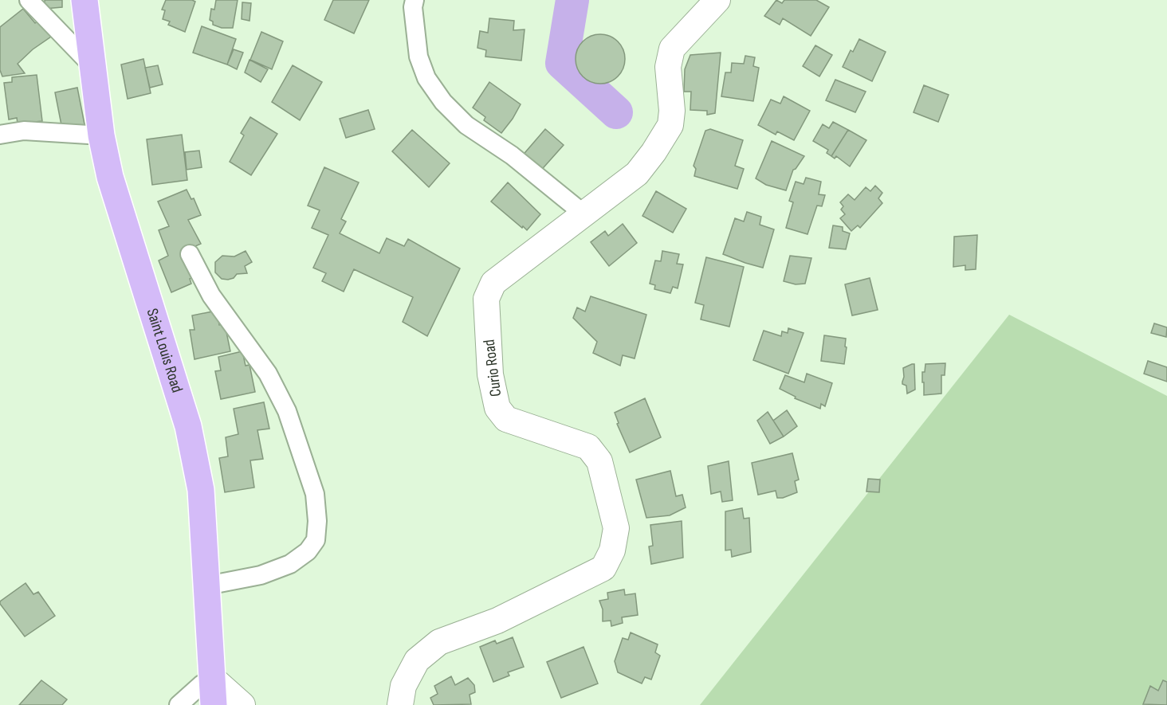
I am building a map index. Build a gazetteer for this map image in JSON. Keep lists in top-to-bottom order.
{
  "streets": {
    "main road": ["Saint Louis Road", "Curio Road"]
  }
}
